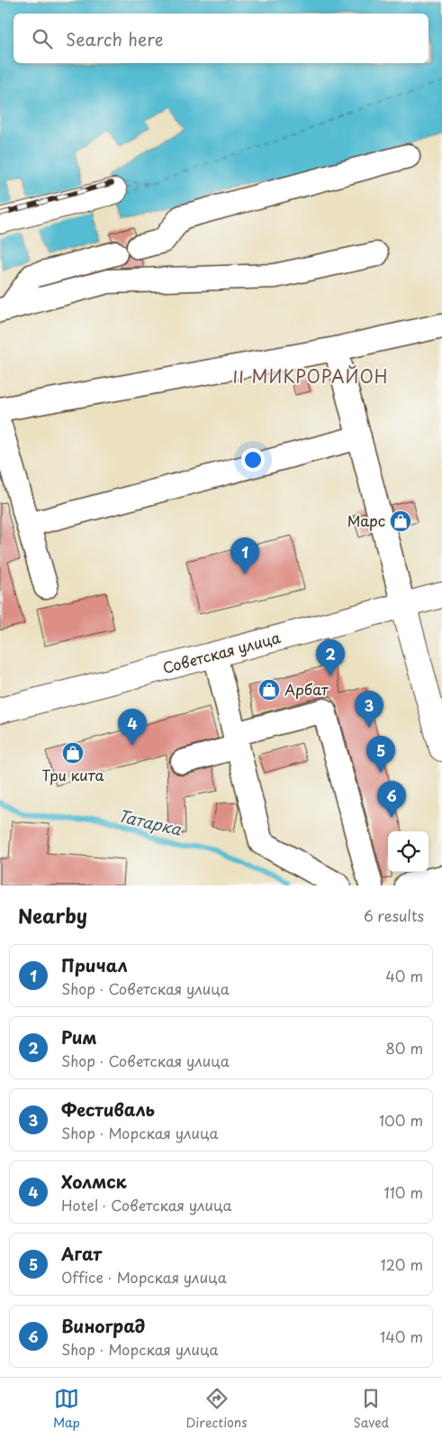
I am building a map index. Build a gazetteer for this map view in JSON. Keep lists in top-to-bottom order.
{
  "streets": {
    "main road": ["Советская улица"]
  },
  "districts": ["II МИКРОРАЙОН"],
  "water": ["Татарка"],
  "places": {
    "shop": ["Марс", "Арбат", "Три кита"]
  },
  "page": {
    "search": "Search here",
    "pins": [
      "1",
      "2",
      "3",
      "4",
      "5",
      "6"
    ],
    "heading": ["Nearby", "6 results"],
    "list": [
      {
        "mark": "1",
        "name": "Причал",
        "note": "Shop · Советская улица",
        "value": "40 m"
      },
      {
        "mark": "2",
        "name": "Рим",
        "note": "Shop · Советская улица",
        "value": "80 m"
      },
      {
        "mark": "3",
        "name": "Фестиваль",
        "note": "Shop · Морская улица",
        "value": "100 m"
      },
      {
        "mark": "4",
        "name": "Холмск",
        "note": "Hotel · Советская улица",
        "value": "110 m"
      },
      {
        "mark": "5",
        "name": "Агат",
        "note": "Office · Морская улица",
        "value": "120 m"
      },
      {
        "mark": "6",
        "name": "Виноград",
        "note": "Shop · Морская улица",
        "value": "140 m"
      }
    ],
    "nav": ["Map", "Directions", "Saved"]
  }
}
